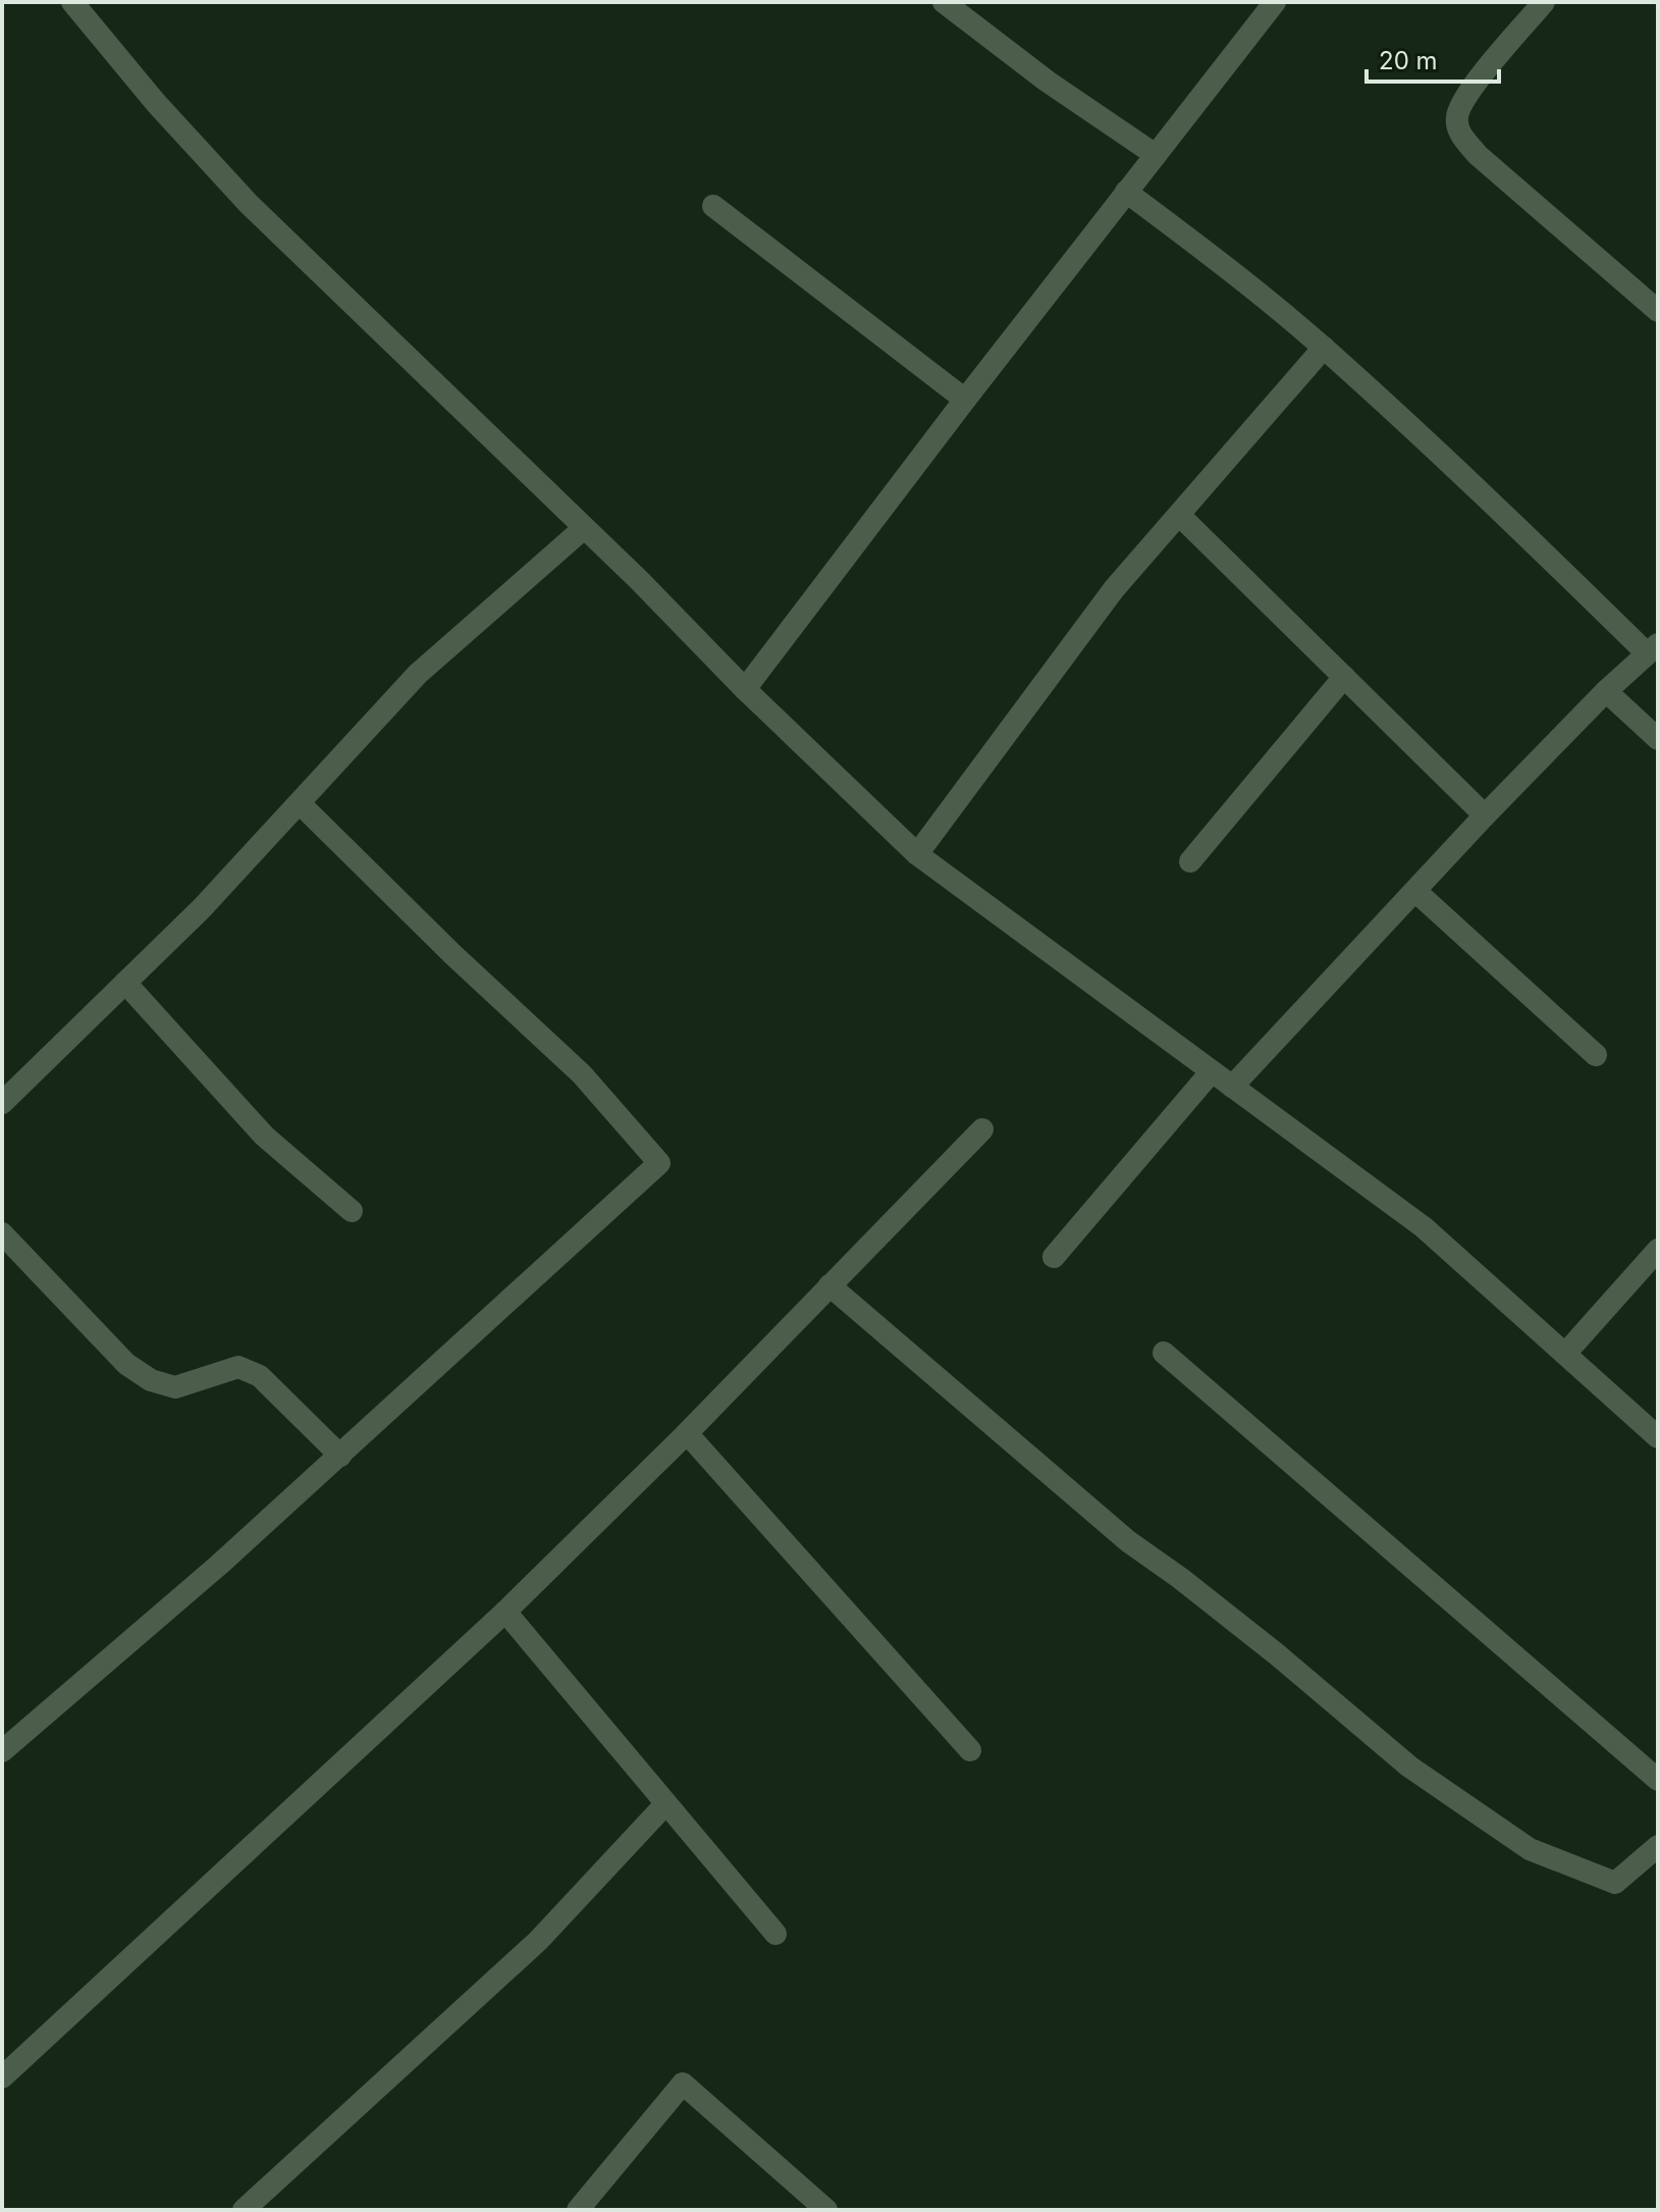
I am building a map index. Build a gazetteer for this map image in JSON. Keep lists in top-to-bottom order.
{
  "scale_bar": "20 m"
}
